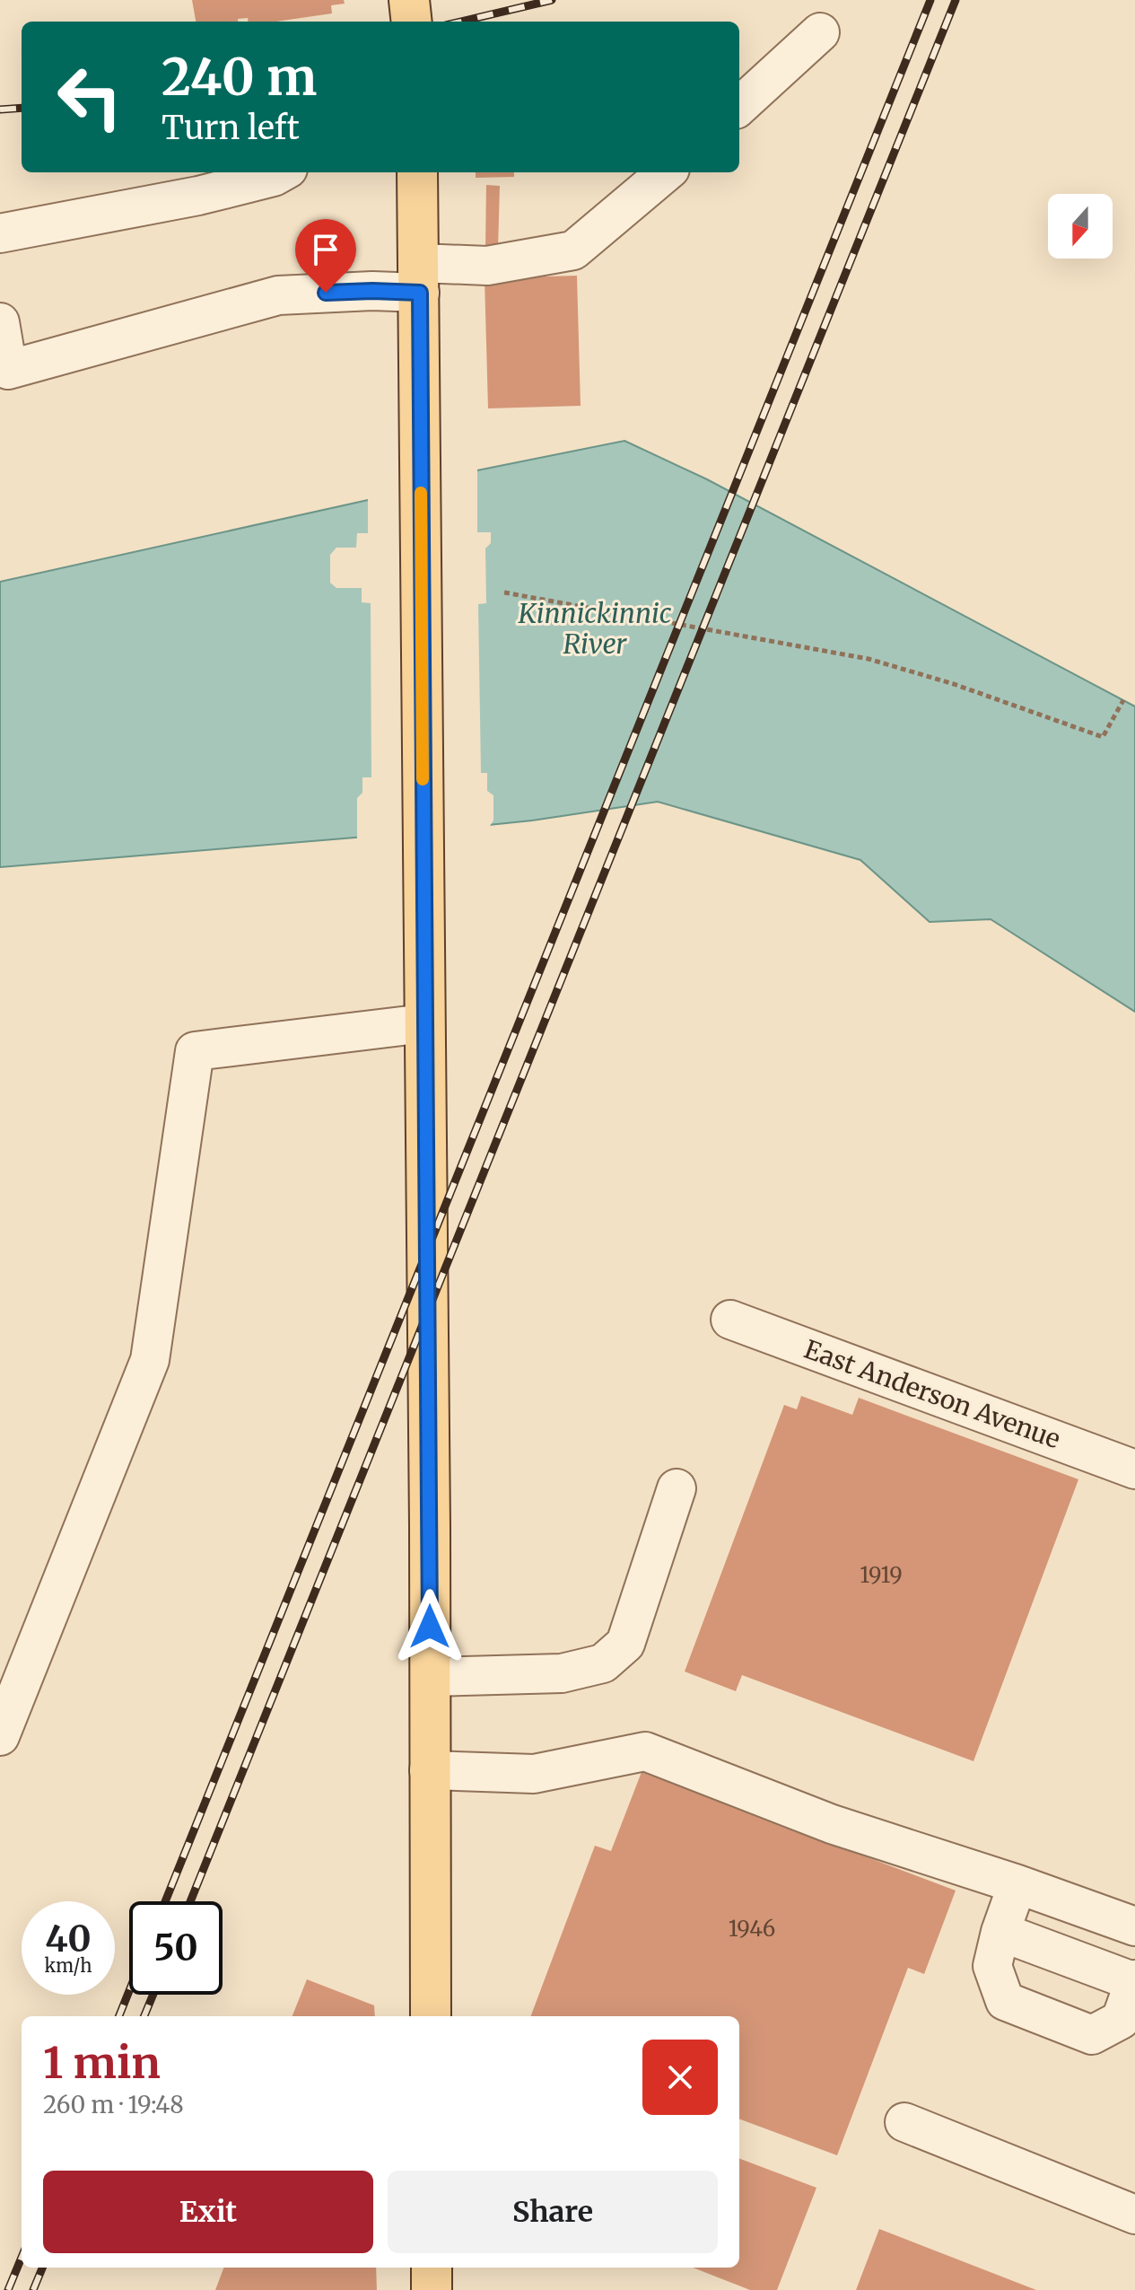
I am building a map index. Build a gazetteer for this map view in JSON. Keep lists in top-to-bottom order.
{
  "streets": {
    "street": ["East Anderson Avenue"]
  },
  "water": ["Kinnickinnic River"],
  "house_numbers": ["1919", "1946"],
  "north": "bottom",
  "page": {
    "turn": ["240 m", "Turn left"],
    "speed": "40 km/h",
    "limit": "50",
    "heading": ["1 min", "260 m · 19:48"],
    "buttons": ["Exit", "Share"]
  }
}
